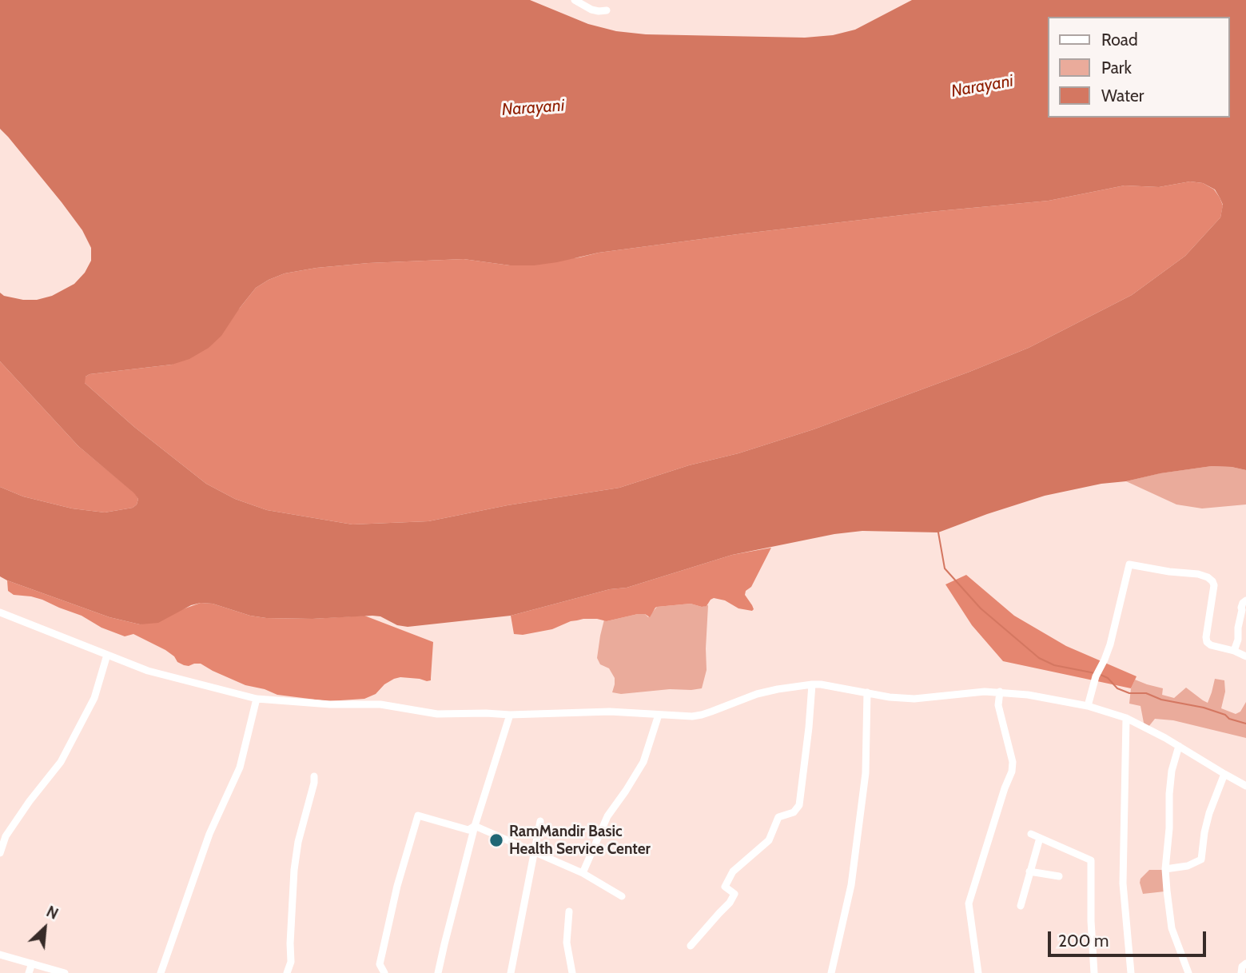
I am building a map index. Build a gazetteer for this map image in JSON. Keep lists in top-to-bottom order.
{
  "water": ["Narayani"],
  "places": ["RamMandir Basic Health Service Center"],
  "legend": ["Road", "Park", "Water"],
  "scale_bar": "200 m",
  "north": "top right"
}
